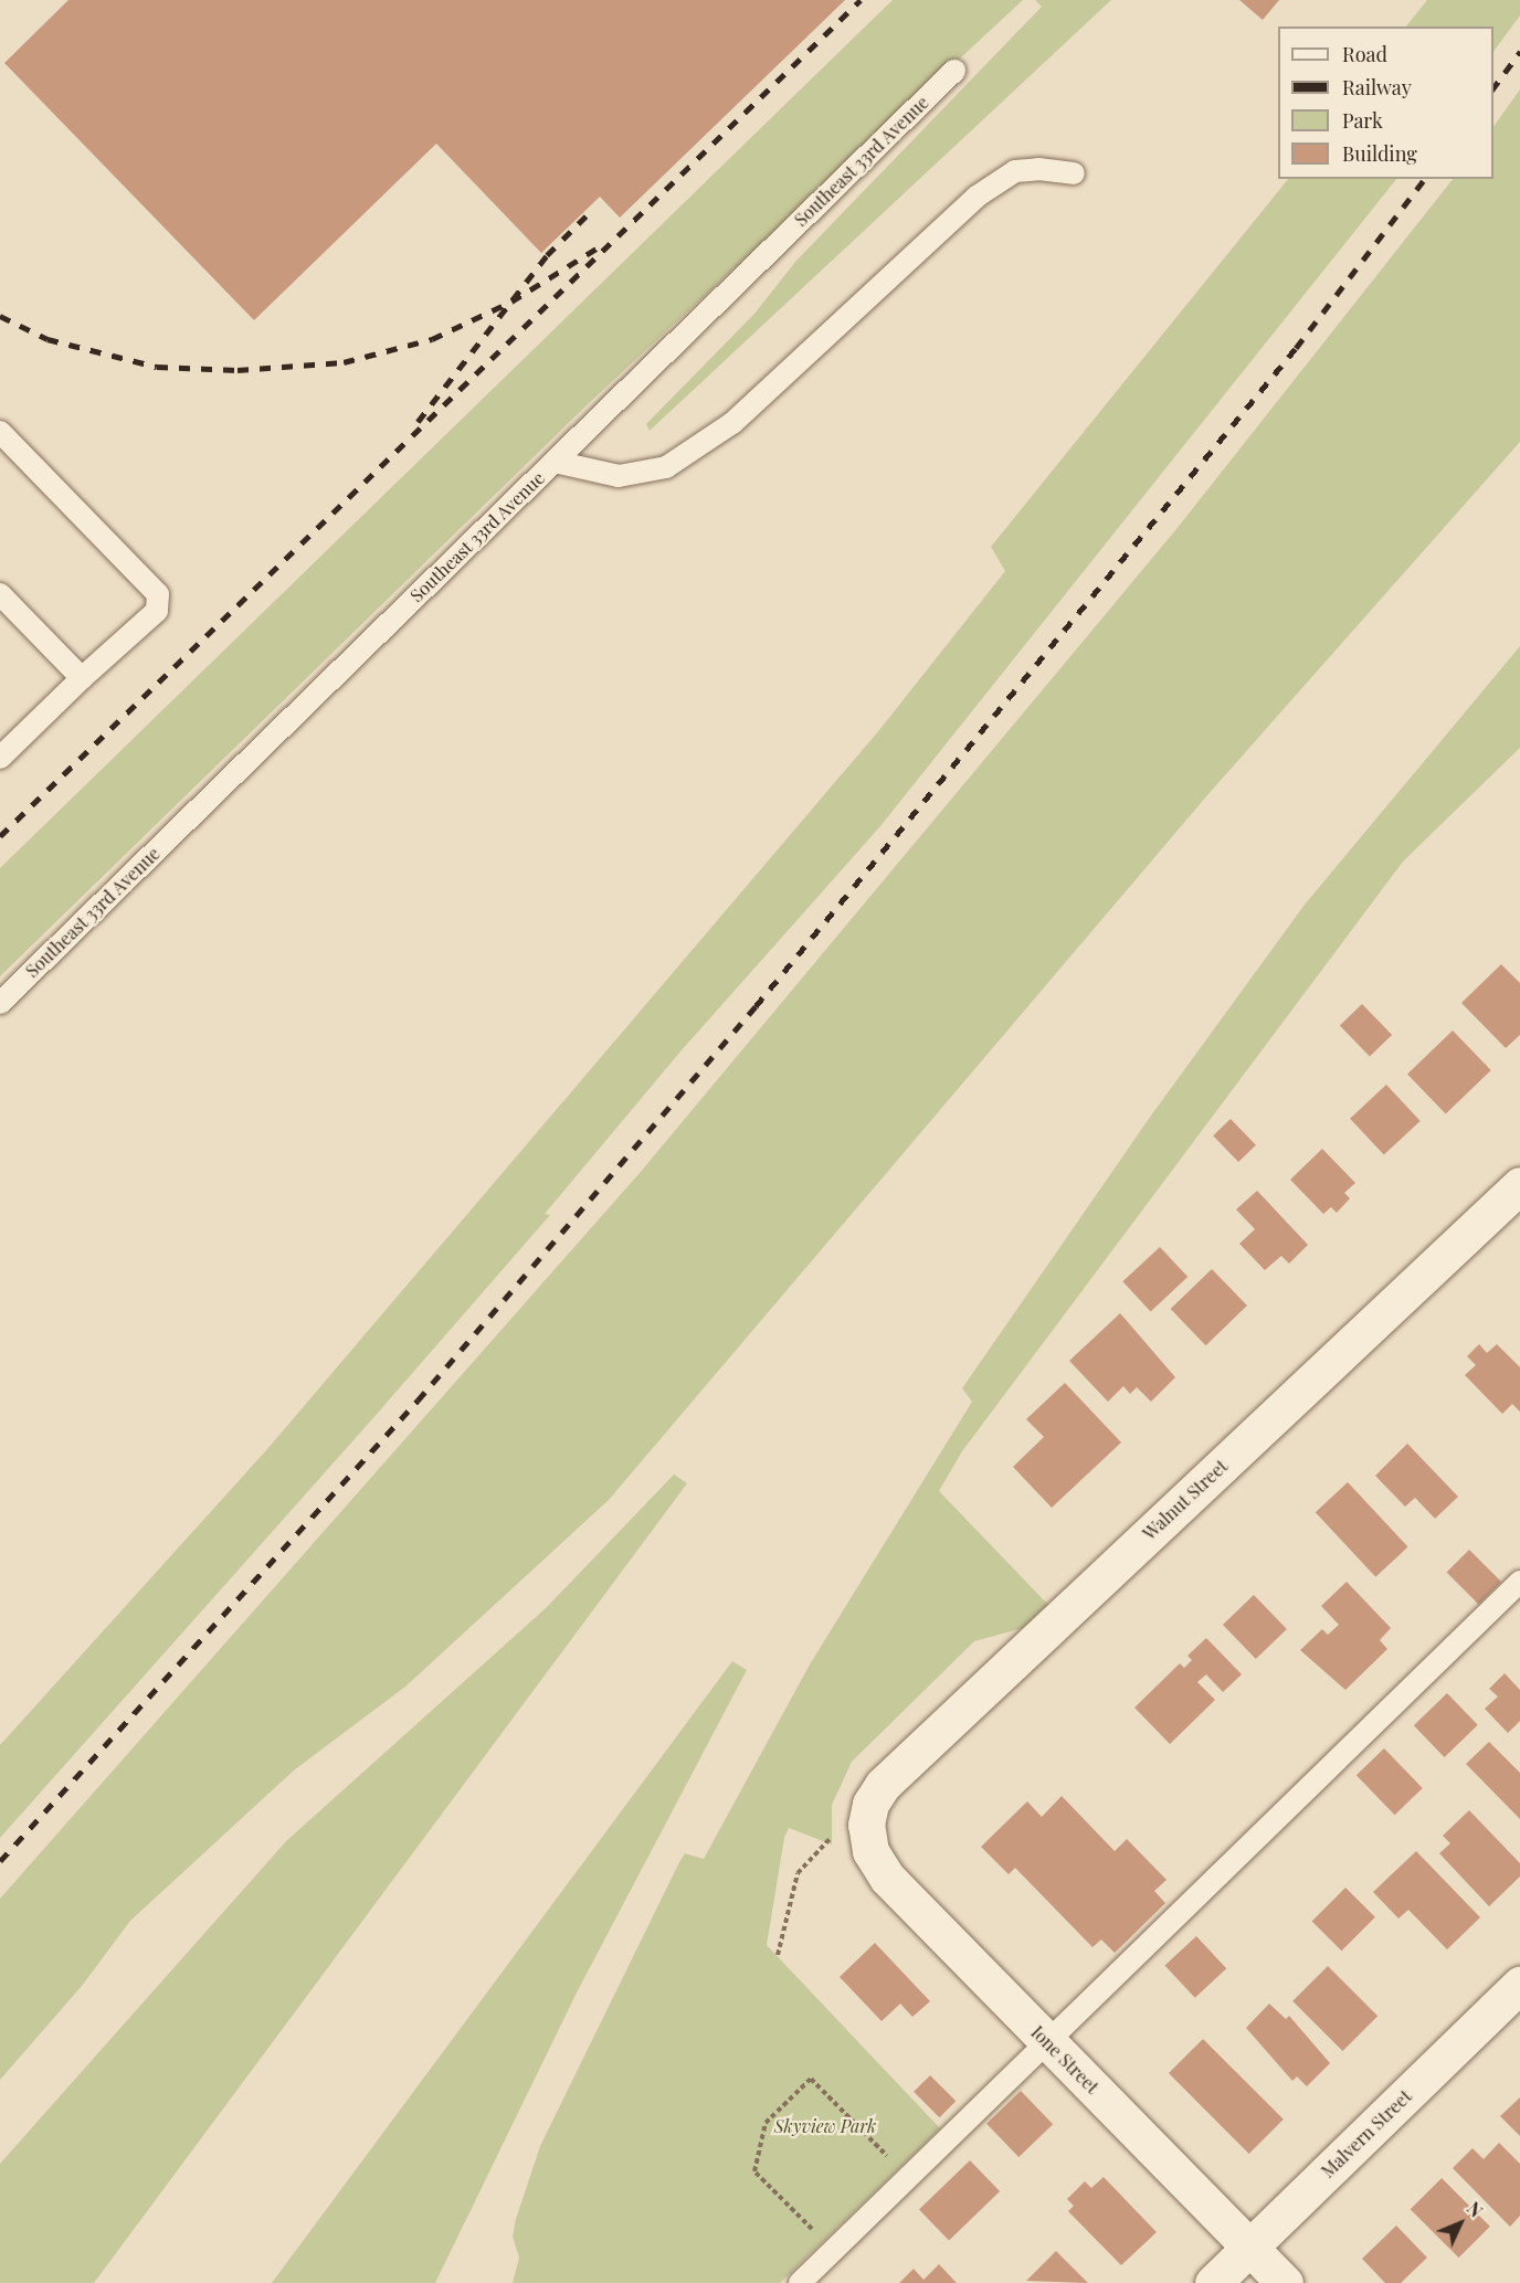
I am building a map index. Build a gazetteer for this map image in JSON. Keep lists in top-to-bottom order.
{
  "streets": {
    "street": ["Walnut Street", "Ione Street", "Malvern Street"],
    "lane": ["Southeast 33rd Avenue"]
  },
  "crossings": [
    ["Walnut Street", "Ione Street"],
    ["Ione Street", "Malvern Street"]
  ],
  "parks": ["Skyview Park"],
  "legend": [
    "Road",
    "Railway",
    "Park",
    "Building"
  ],
  "north": "top right"
}
